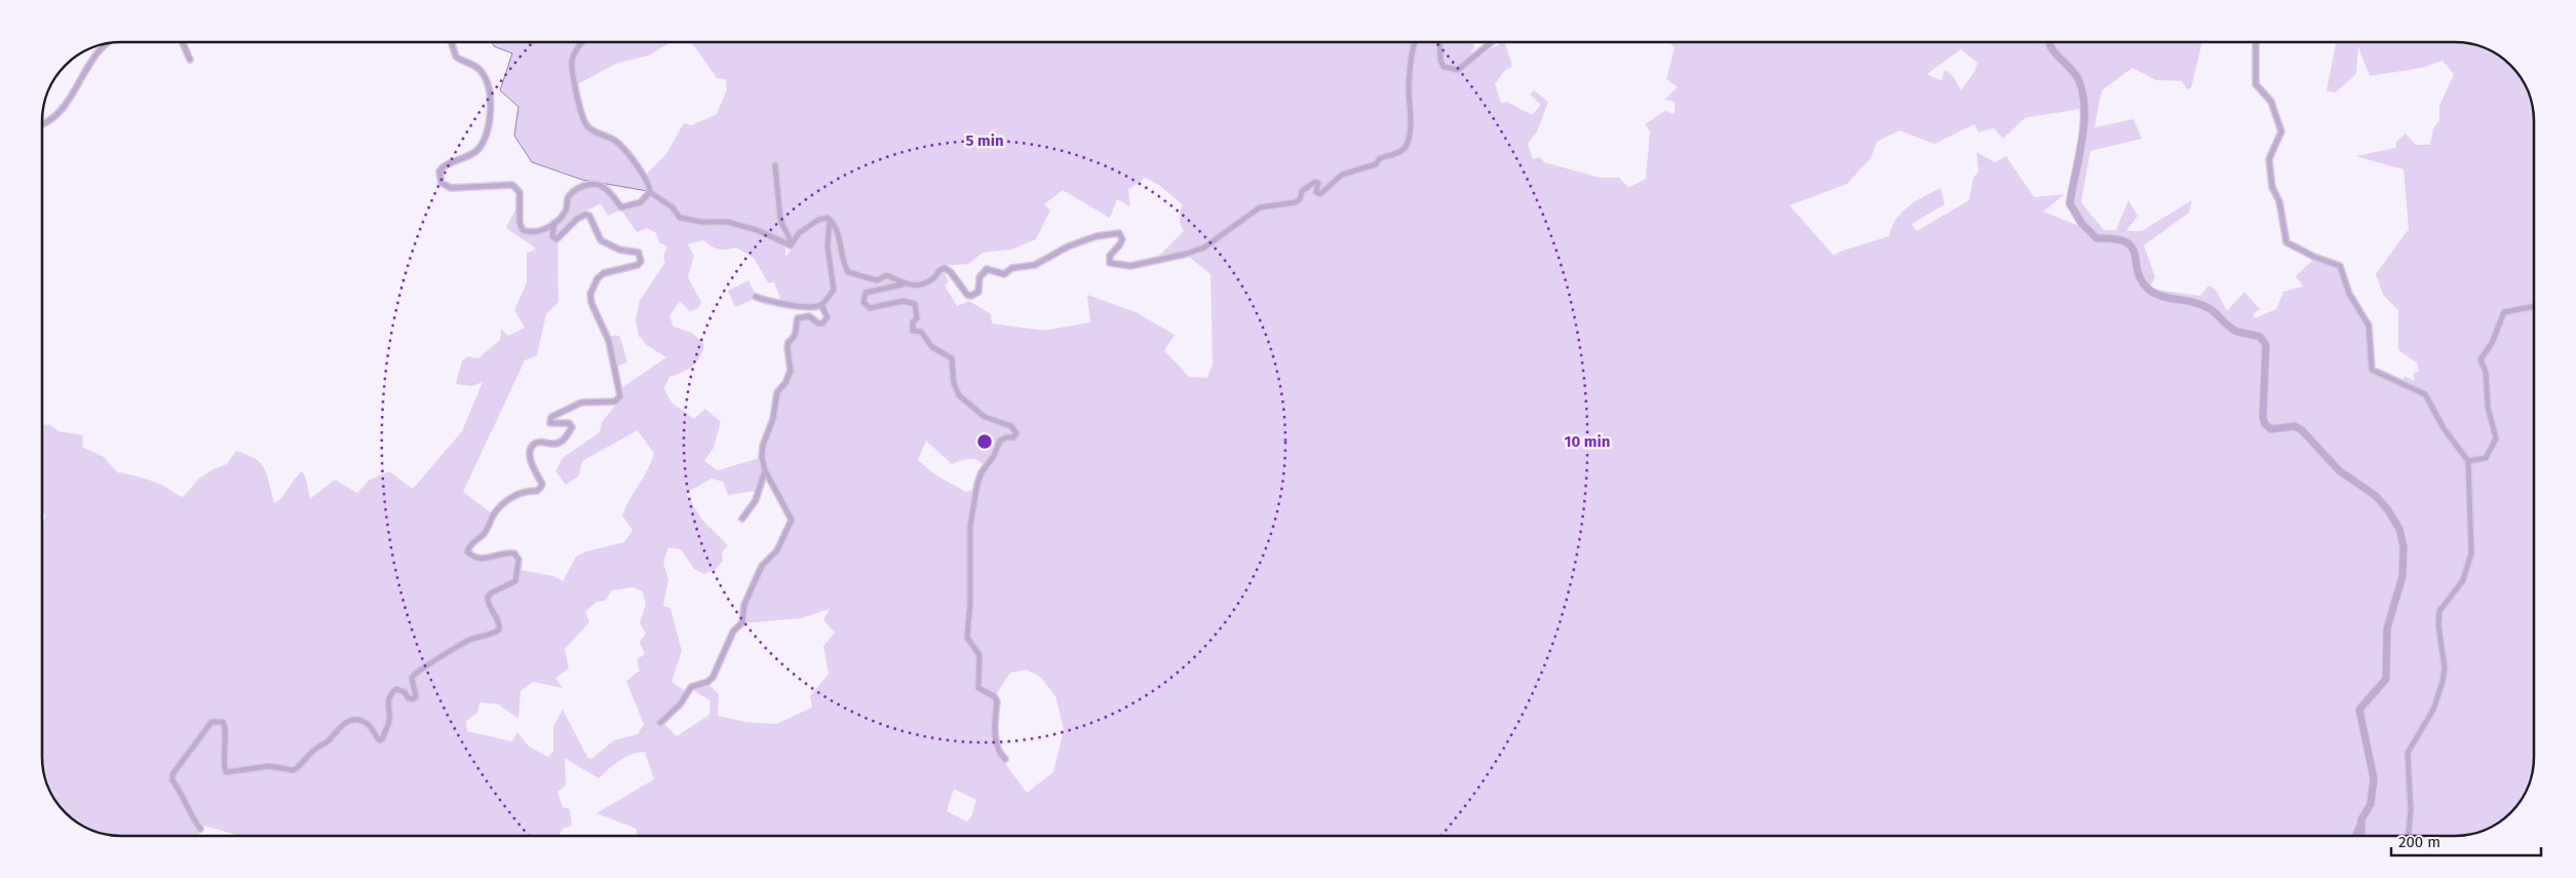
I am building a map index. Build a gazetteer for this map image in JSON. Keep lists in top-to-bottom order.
{
  "scale_bar": "200 m",
  "rings": ["5 min", "10 min"]
}
